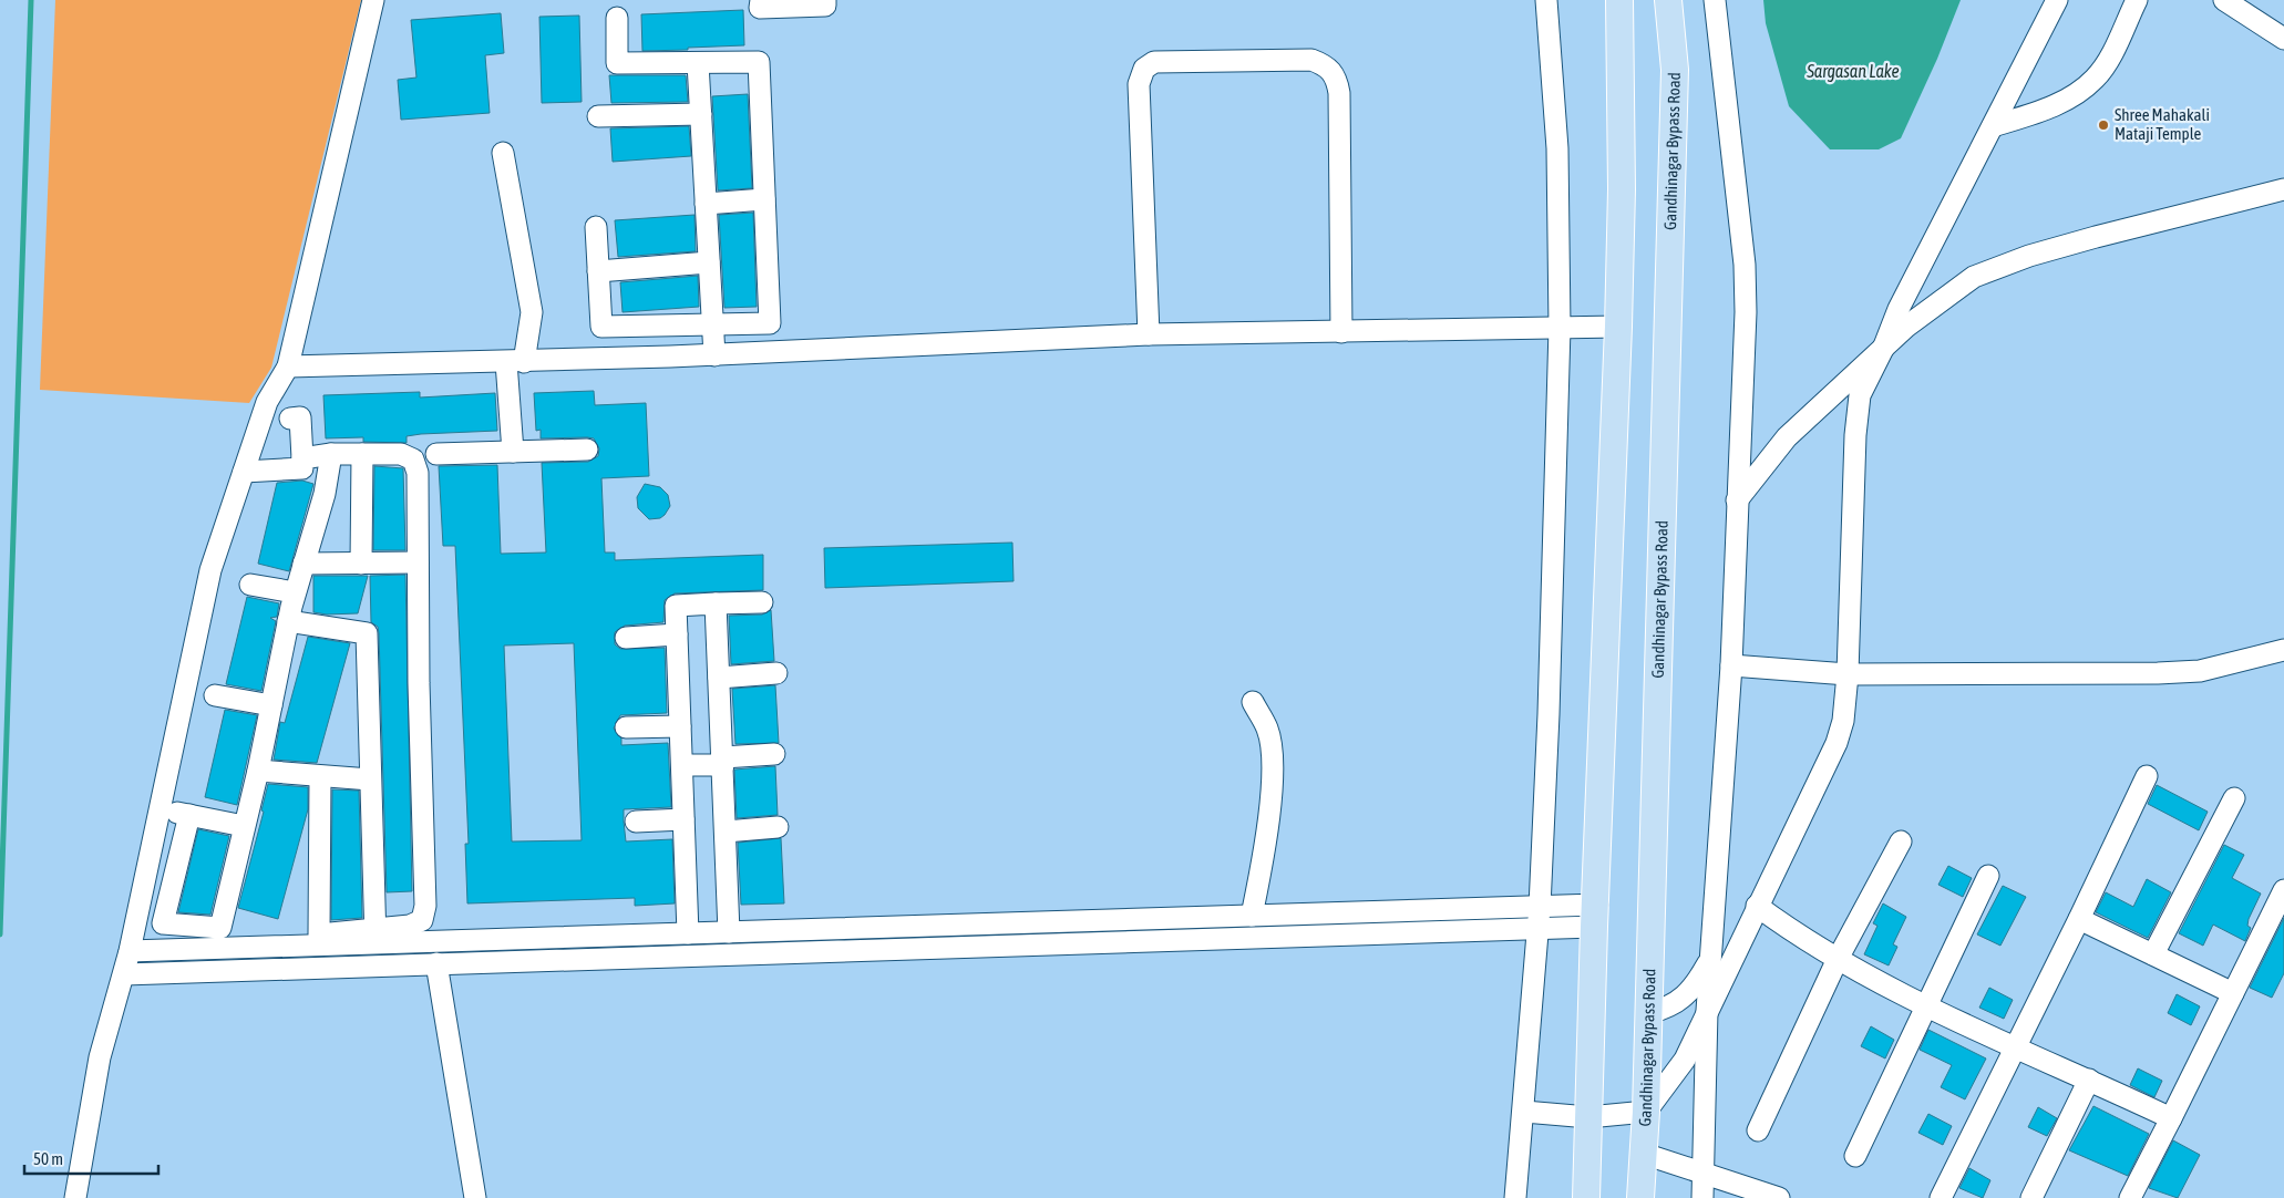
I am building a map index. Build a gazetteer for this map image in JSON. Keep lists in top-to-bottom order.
{
  "streets": {
    "main road": ["Gandhinagar Bypass Road"]
  },
  "water": ["Sargasan Lake"],
  "places": ["Shree Mahakali Mataji Temple"],
  "scale_bar": "50 m"
}
